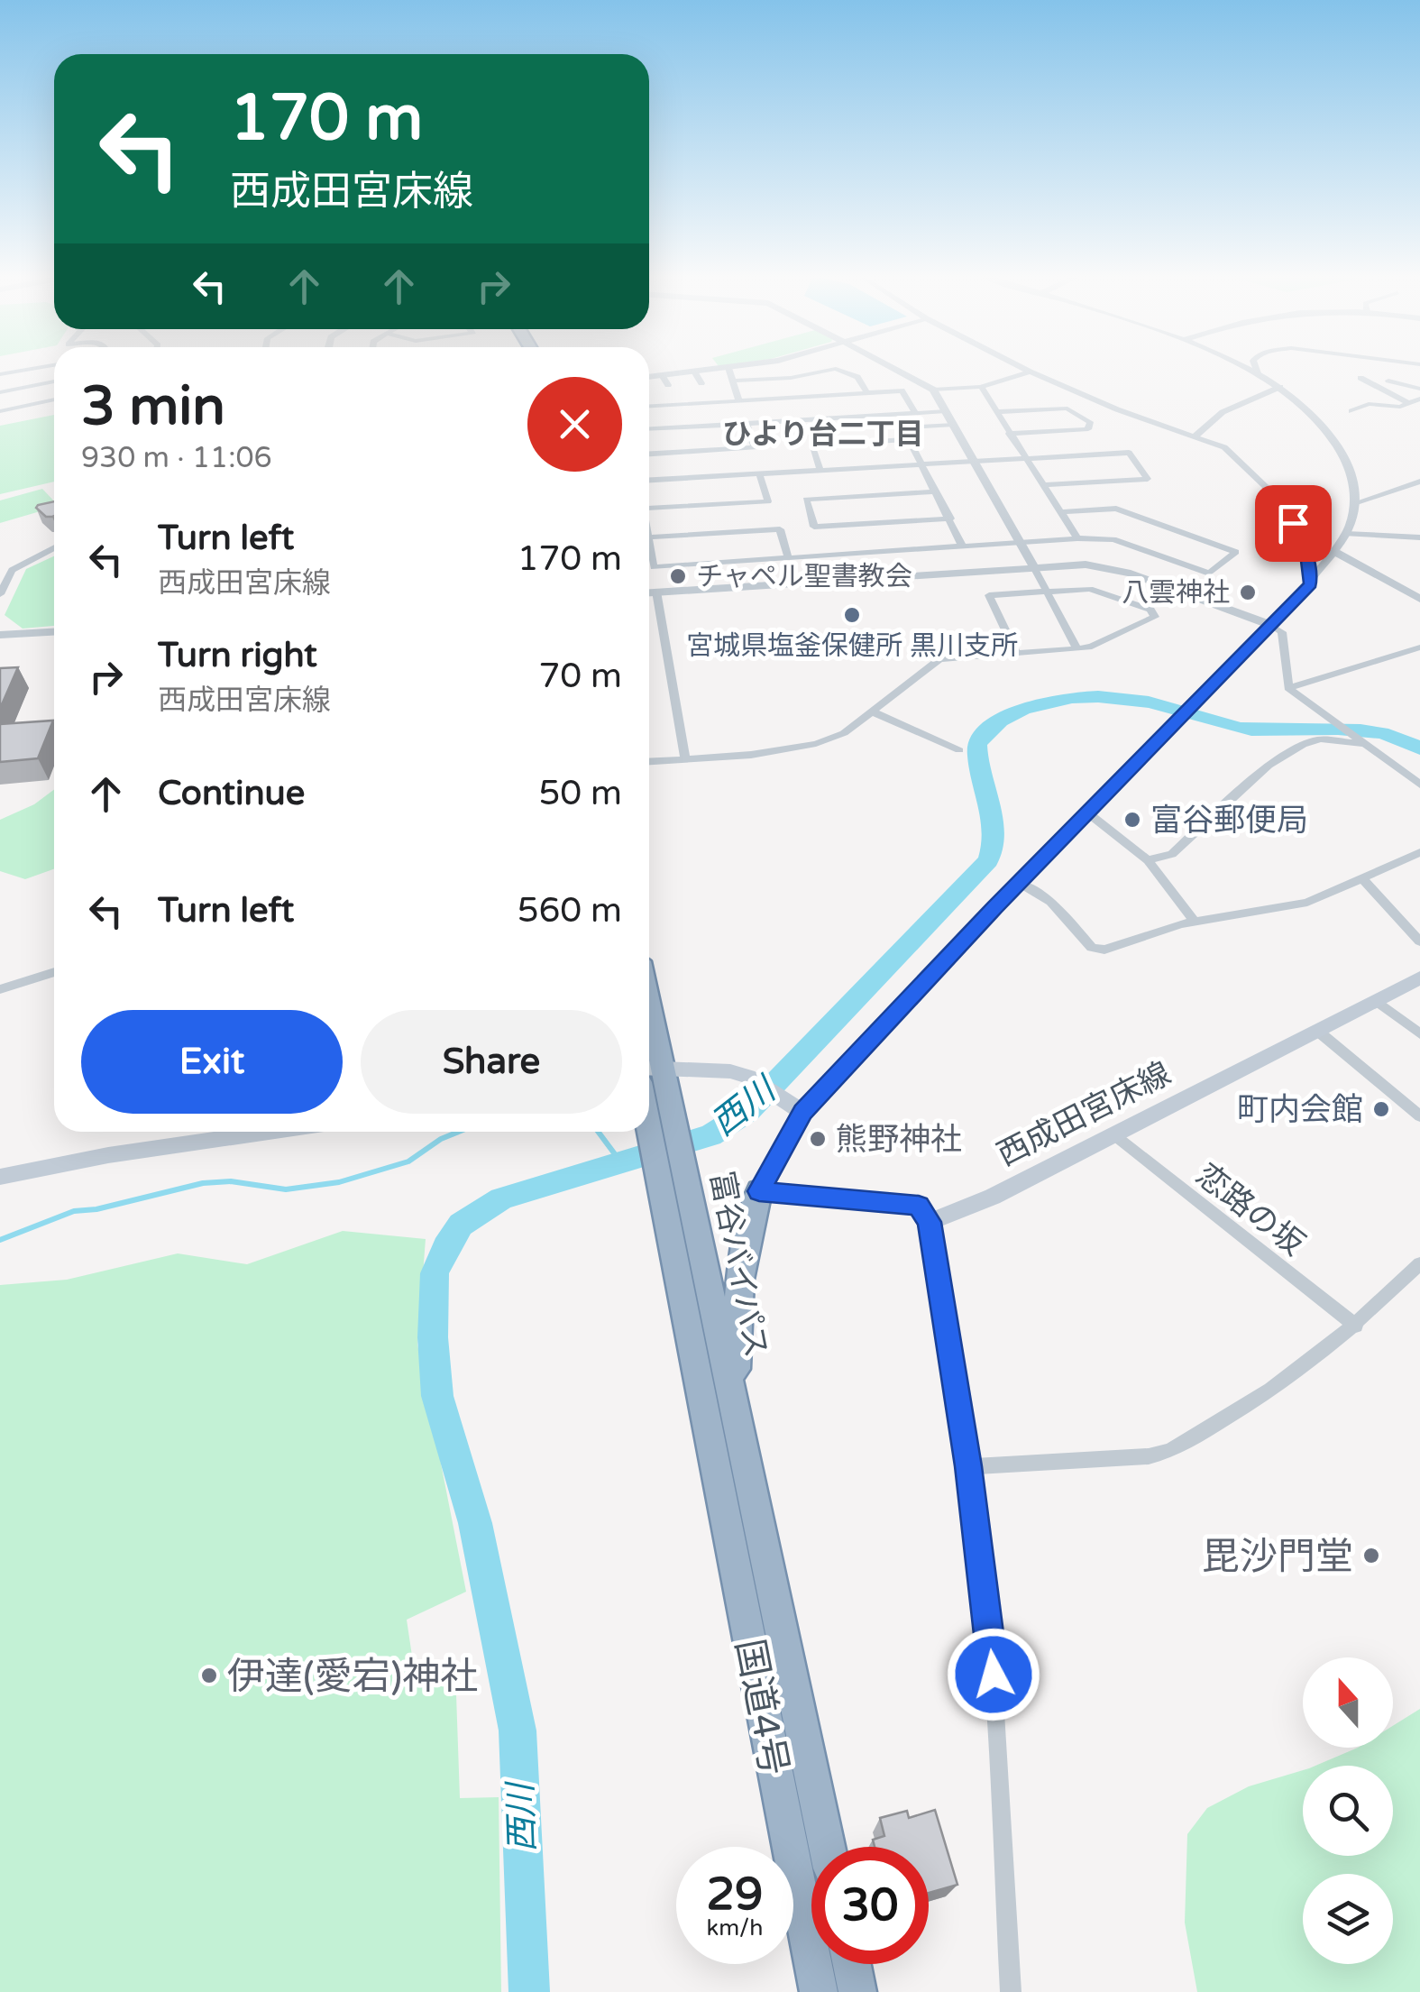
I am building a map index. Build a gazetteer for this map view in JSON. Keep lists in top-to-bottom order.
{
  "streets": {
    "highway": ["富谷バイパス", "国道4号"],
    "main road": ["西成田宮床線"],
    "street": ["恋路の坂"]
  },
  "crossings": [
    ["西成田宮床線", "恋路の坂"],
    ["富谷バイパス", "国道4号"]
  ],
  "districts": ["ひより台二丁目"],
  "water": ["西川"],
  "places": [
    "チャペル聖書教会",
    "八雲神社",
    "宮城県塩釜保健所 黒川支所",
    "富谷郵便局",
    "町内会館",
    "熊野神社",
    "毘沙門堂",
    "伊達(愛宕)神社"
  ],
  "north": "top",
  "page": {
    "turn": ["170 m", "西成田宮床線"],
    "heading": ["3 min", "930 m · 11:06"],
    "list": [
      {
        "name": "Turn left",
        "note": "西成田宮床線",
        "value": "170 m"
      },
      {
        "name": "Turn right",
        "note": "西成田宮床線",
        "value": "70 m"
      },
      {
        "name": "Continue",
        "value": "50 m"
      },
      {
        "name": "Turn left",
        "value": "560 m"
      }
    ],
    "buttons": ["Exit", "Share"],
    "speed": "29 km/h",
    "limit": "30"
  }
}
